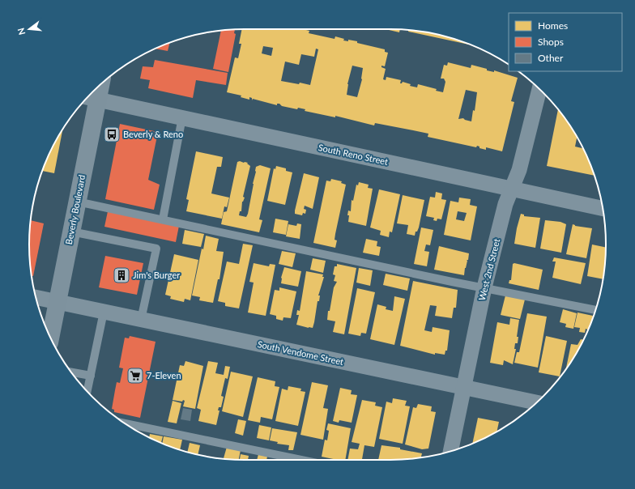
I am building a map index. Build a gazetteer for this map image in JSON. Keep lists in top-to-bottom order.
{
  "streets": {
    "main road": ["Beverly Boulevard"],
    "street": ["South Reno Street", "West 2nd Street", "South Vendome Street"]
  },
  "crossings": [
    ["South Reno Street", "Beverly Boulevard"],
    ["South Reno Street", "West 2nd Street"],
    ["Beverly Boulevard", "South Vendome Street"],
    ["West 2nd Street", "South Vendome Street"]
  ],
  "places": {
    "bus stop": ["Beverly & Reno"],
    "building": ["Jim's Burger"],
    "supermarket": ["7-Eleven"]
  },
  "legend": ["Homes", "Shops", "Other"],
  "north": "left"
}
